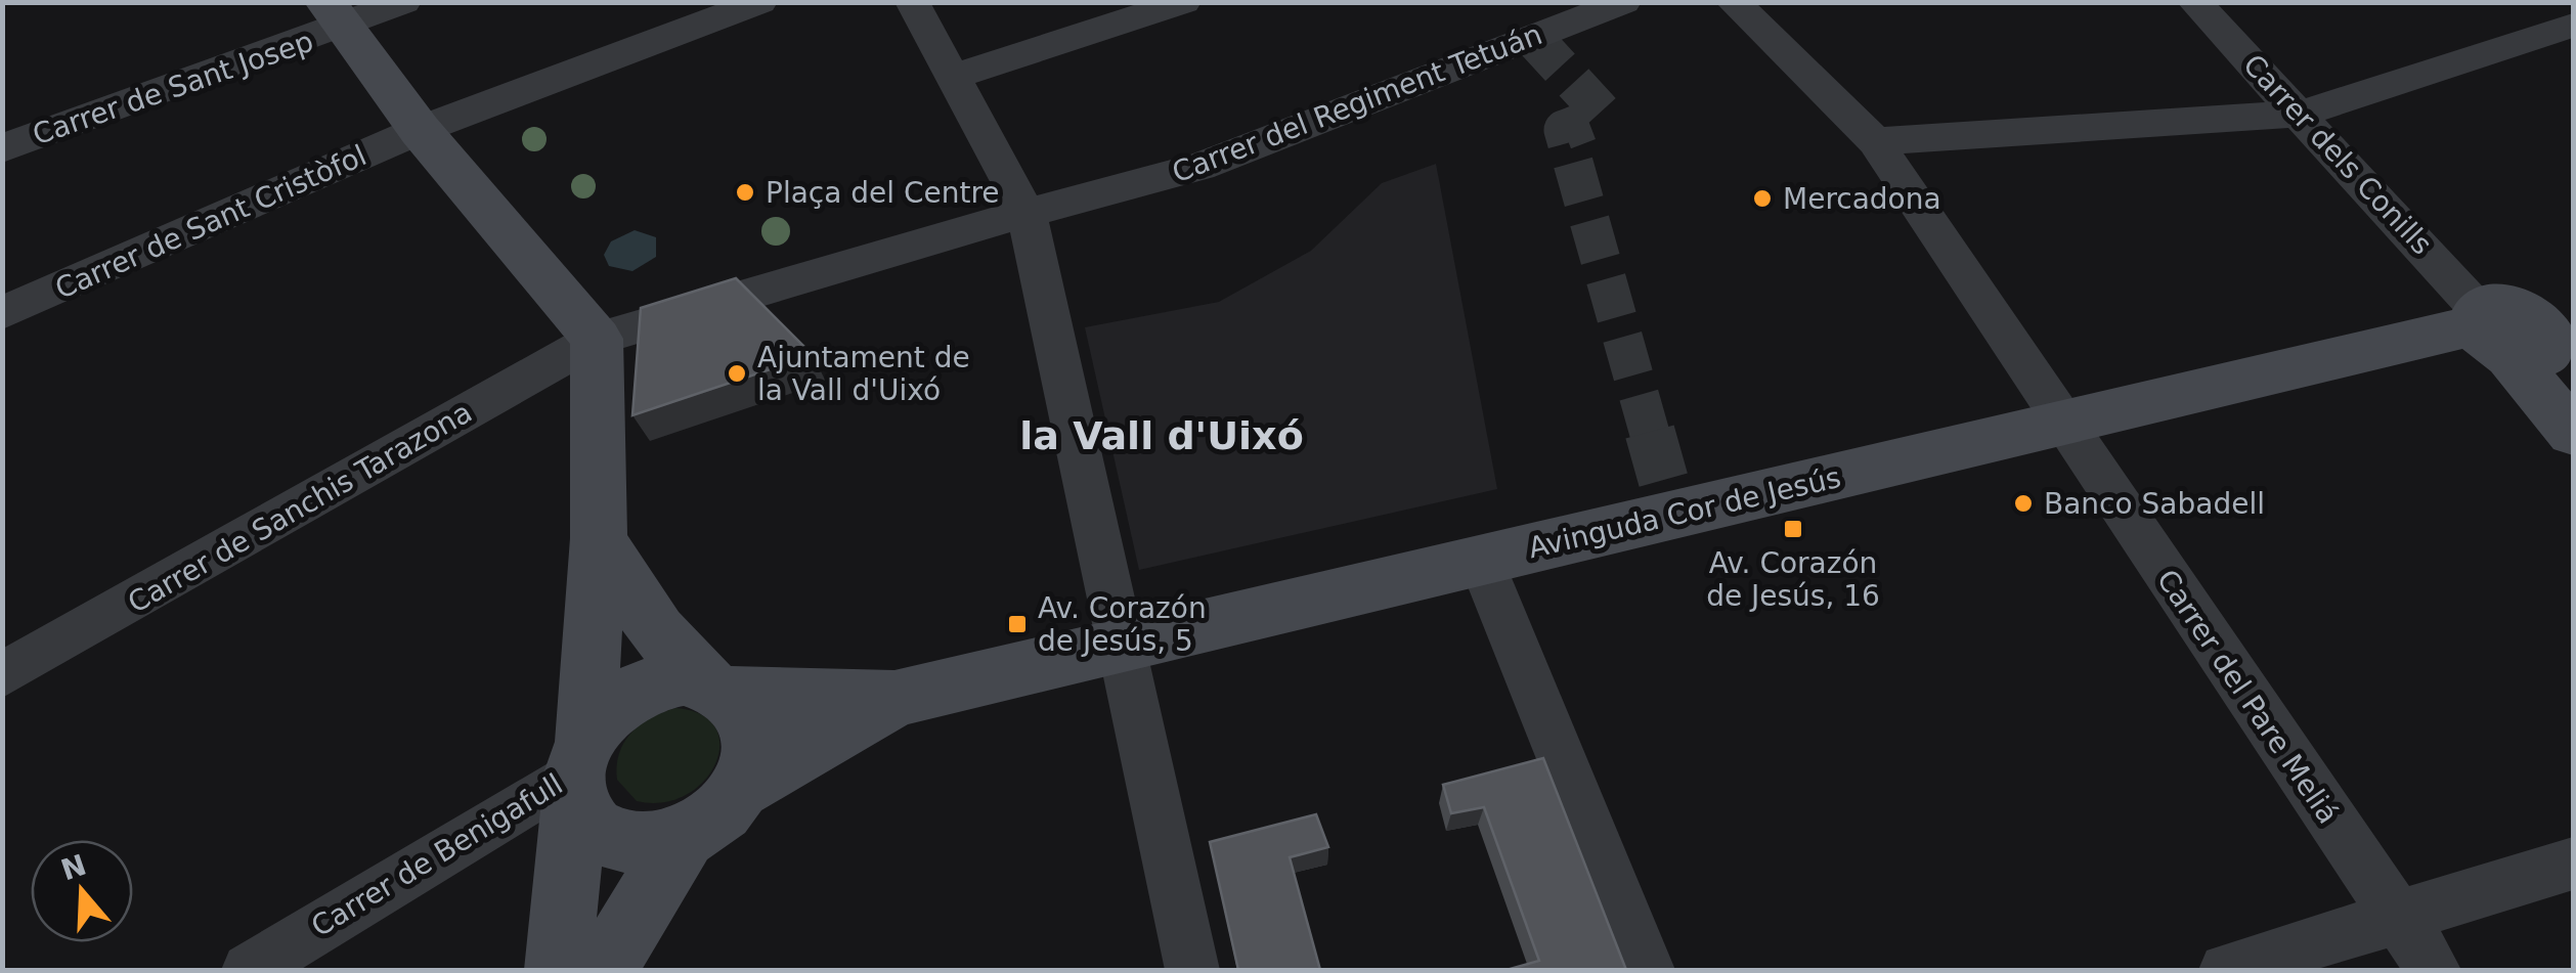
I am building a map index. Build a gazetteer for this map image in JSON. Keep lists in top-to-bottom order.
{
  "streets": {
    "street": [
      "Carrer de Sant Josep",
      "Carrer del Regiment Tetuán",
      "Carrer dels Conills",
      "Carrer de Sant Cristòfol",
      "Carrer de Sanchis Tarazona",
      "Avinguda Cor de Jesús",
      "Carrer del Pare Meliá",
      "Carrer de Benigafull"
    ]
  },
  "crossings": [
    ["Carrer dels Conills", "Avinguda Cor de Jesús"],
    ["Avinguda Cor de Jesús", "Carrer del Pare Meliá"],
    ["Avinguda Cor de Jesús", "Carrer de Benigafull"]
  ],
  "districts": ["la Vall d'Uixó"],
  "places": {
    "other": [
      "Plaça del Centre",
      "Mercadona",
      "Ajuntament de la Vall d'Uixó",
      "Banco Sabadell"
    ],
    "transit": ["Av. Corazón de Jesús, 16", "Av. Corazón de Jesús, 5"]
  },
  "north": "top"
}
